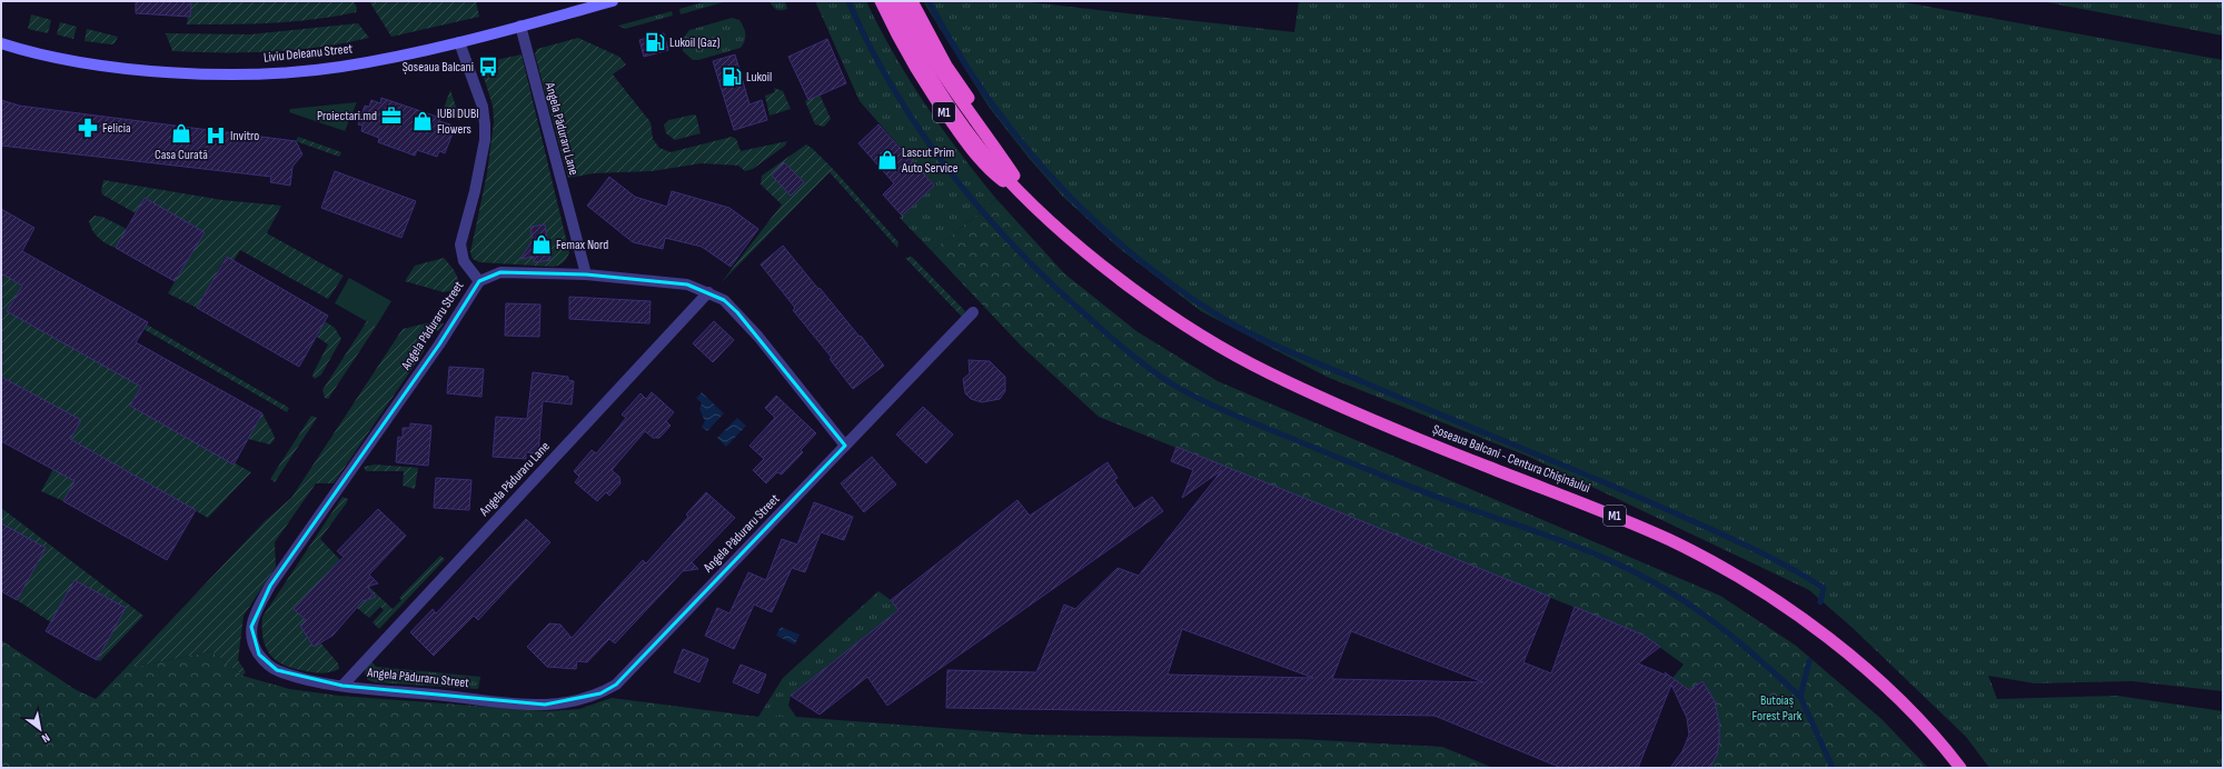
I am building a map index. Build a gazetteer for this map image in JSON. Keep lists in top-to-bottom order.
{
  "streets": {
    "highway": ["M1", "Șoseaua Balcani - Centura Chișinăului"],
    "main road": ["Liviu Deleanu Street"],
    "street": ["Angela Păduraru Lane", "Angela Păduraru Street"]
  },
  "crossings": [
    ["Liviu Deleanu Street", "Angela Păduraru Lane"],
    ["M1", "Șoseaua Balcani - Centura Chișinăului"],
    ["Angela Păduraru Lane", "Angela Păduraru Street"]
  ],
  "parks": ["Butoiaș Forest Park"],
  "places": {
    "fuel station": ["Lukoil (Gaz)", "Lukoil"],
    "bus stop": ["Șoseaua Balcani"],
    "office": ["Proiectari.md"],
    "shop": [
      "IUBI DUBI Flowers",
      "Casa Curată",
      "Lascut Prim Auto Service",
      "Femax Nord"
    ],
    "pharmacy": ["Felicia"],
    "hospital": ["Invitro"]
  },
  "north": "bottom right"
}
